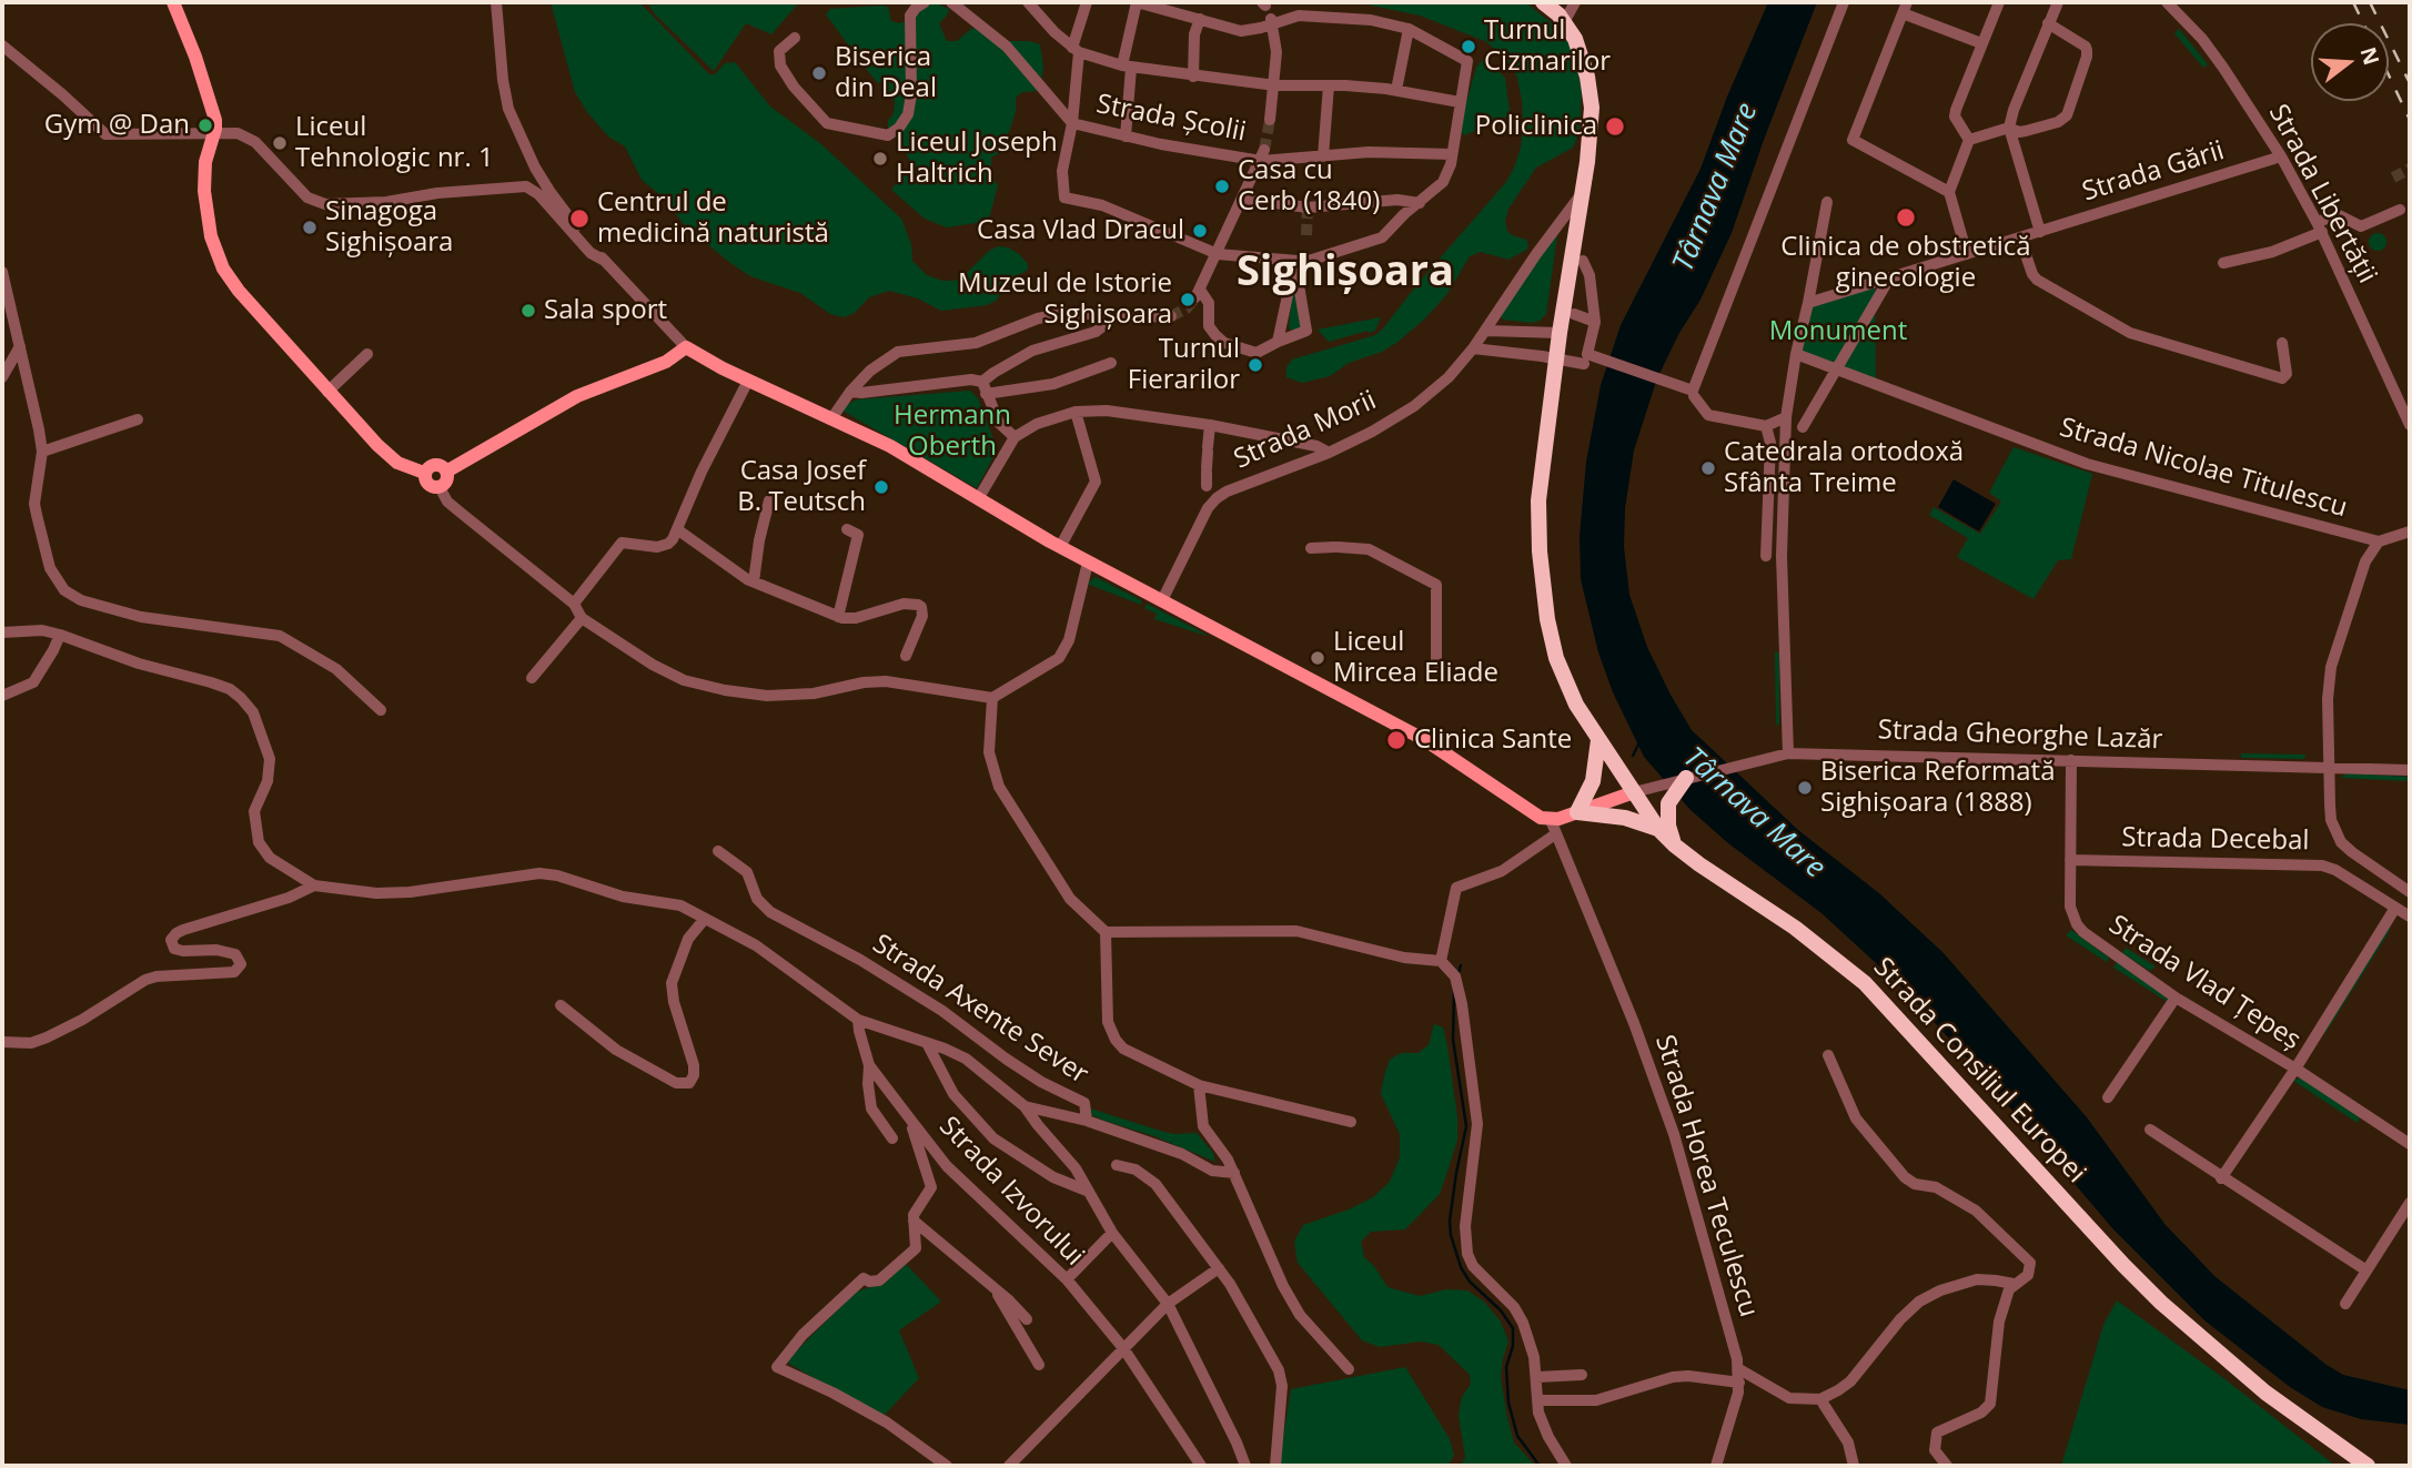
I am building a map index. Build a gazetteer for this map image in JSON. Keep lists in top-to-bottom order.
{
  "streets": {
    "highway": ["Strada Morii", "Strada Consiliul Europei"],
    "street": [
      "Strada Școlii",
      "Strada Gării",
      "Strada Libertății",
      "Strada Nicolae Titulescu",
      "Strada Gheorghe Lazăr",
      "Strada Decebal",
      "Strada Vlad Țepeș",
      "Strada Axente Sever",
      "Strada Horea Teculescu",
      "Strada Izvorului"
    ]
  },
  "crossings": [
    ["Strada Gării", "Strada Libertății"],
    ["Strada Morii", "Strada Consiliul Europei"],
    ["Strada Nicolae Titulescu", "Strada Gheorghe Lazăr"],
    ["Strada Gheorghe Lazăr", "Strada Vlad Țepeș"],
    ["Strada Gheorghe Lazăr", "Strada Consiliul Europei"],
    ["Strada Decebal", "Strada Vlad Țepeș"]
  ],
  "districts": ["Sighișoara"],
  "water": ["Târnava Mare"],
  "parks": ["Monument", "Hermann Oberth"],
  "places": [
    "Turnul Cizmarilor",
    "Biserica din Deal",
    "Gym @ Dan",
    "Policlinica",
    "Liceul Tehnologic nr. 1",
    "Liceul Joseph Haltrich",
    "Casa cu Cerb (1840)",
    "Clinica de obstretică ginecologie",
    "Centrul de medicină naturistă",
    "Sinagoga Sighișoara",
    "Casa Vlad Dracul",
    "Muzeul de Istorie Sighișoara",
    "Sala sport",
    "Turnul Fierarilor",
    "Catedrala ortodoxă Sfânta Treime",
    "Casa Josef B. Teutsch",
    "Liceul Mircea Eliade",
    "Clinica Sante",
    "Biserica Reformată Sighișoara (1888)"
  ],
  "north": "right"
}
